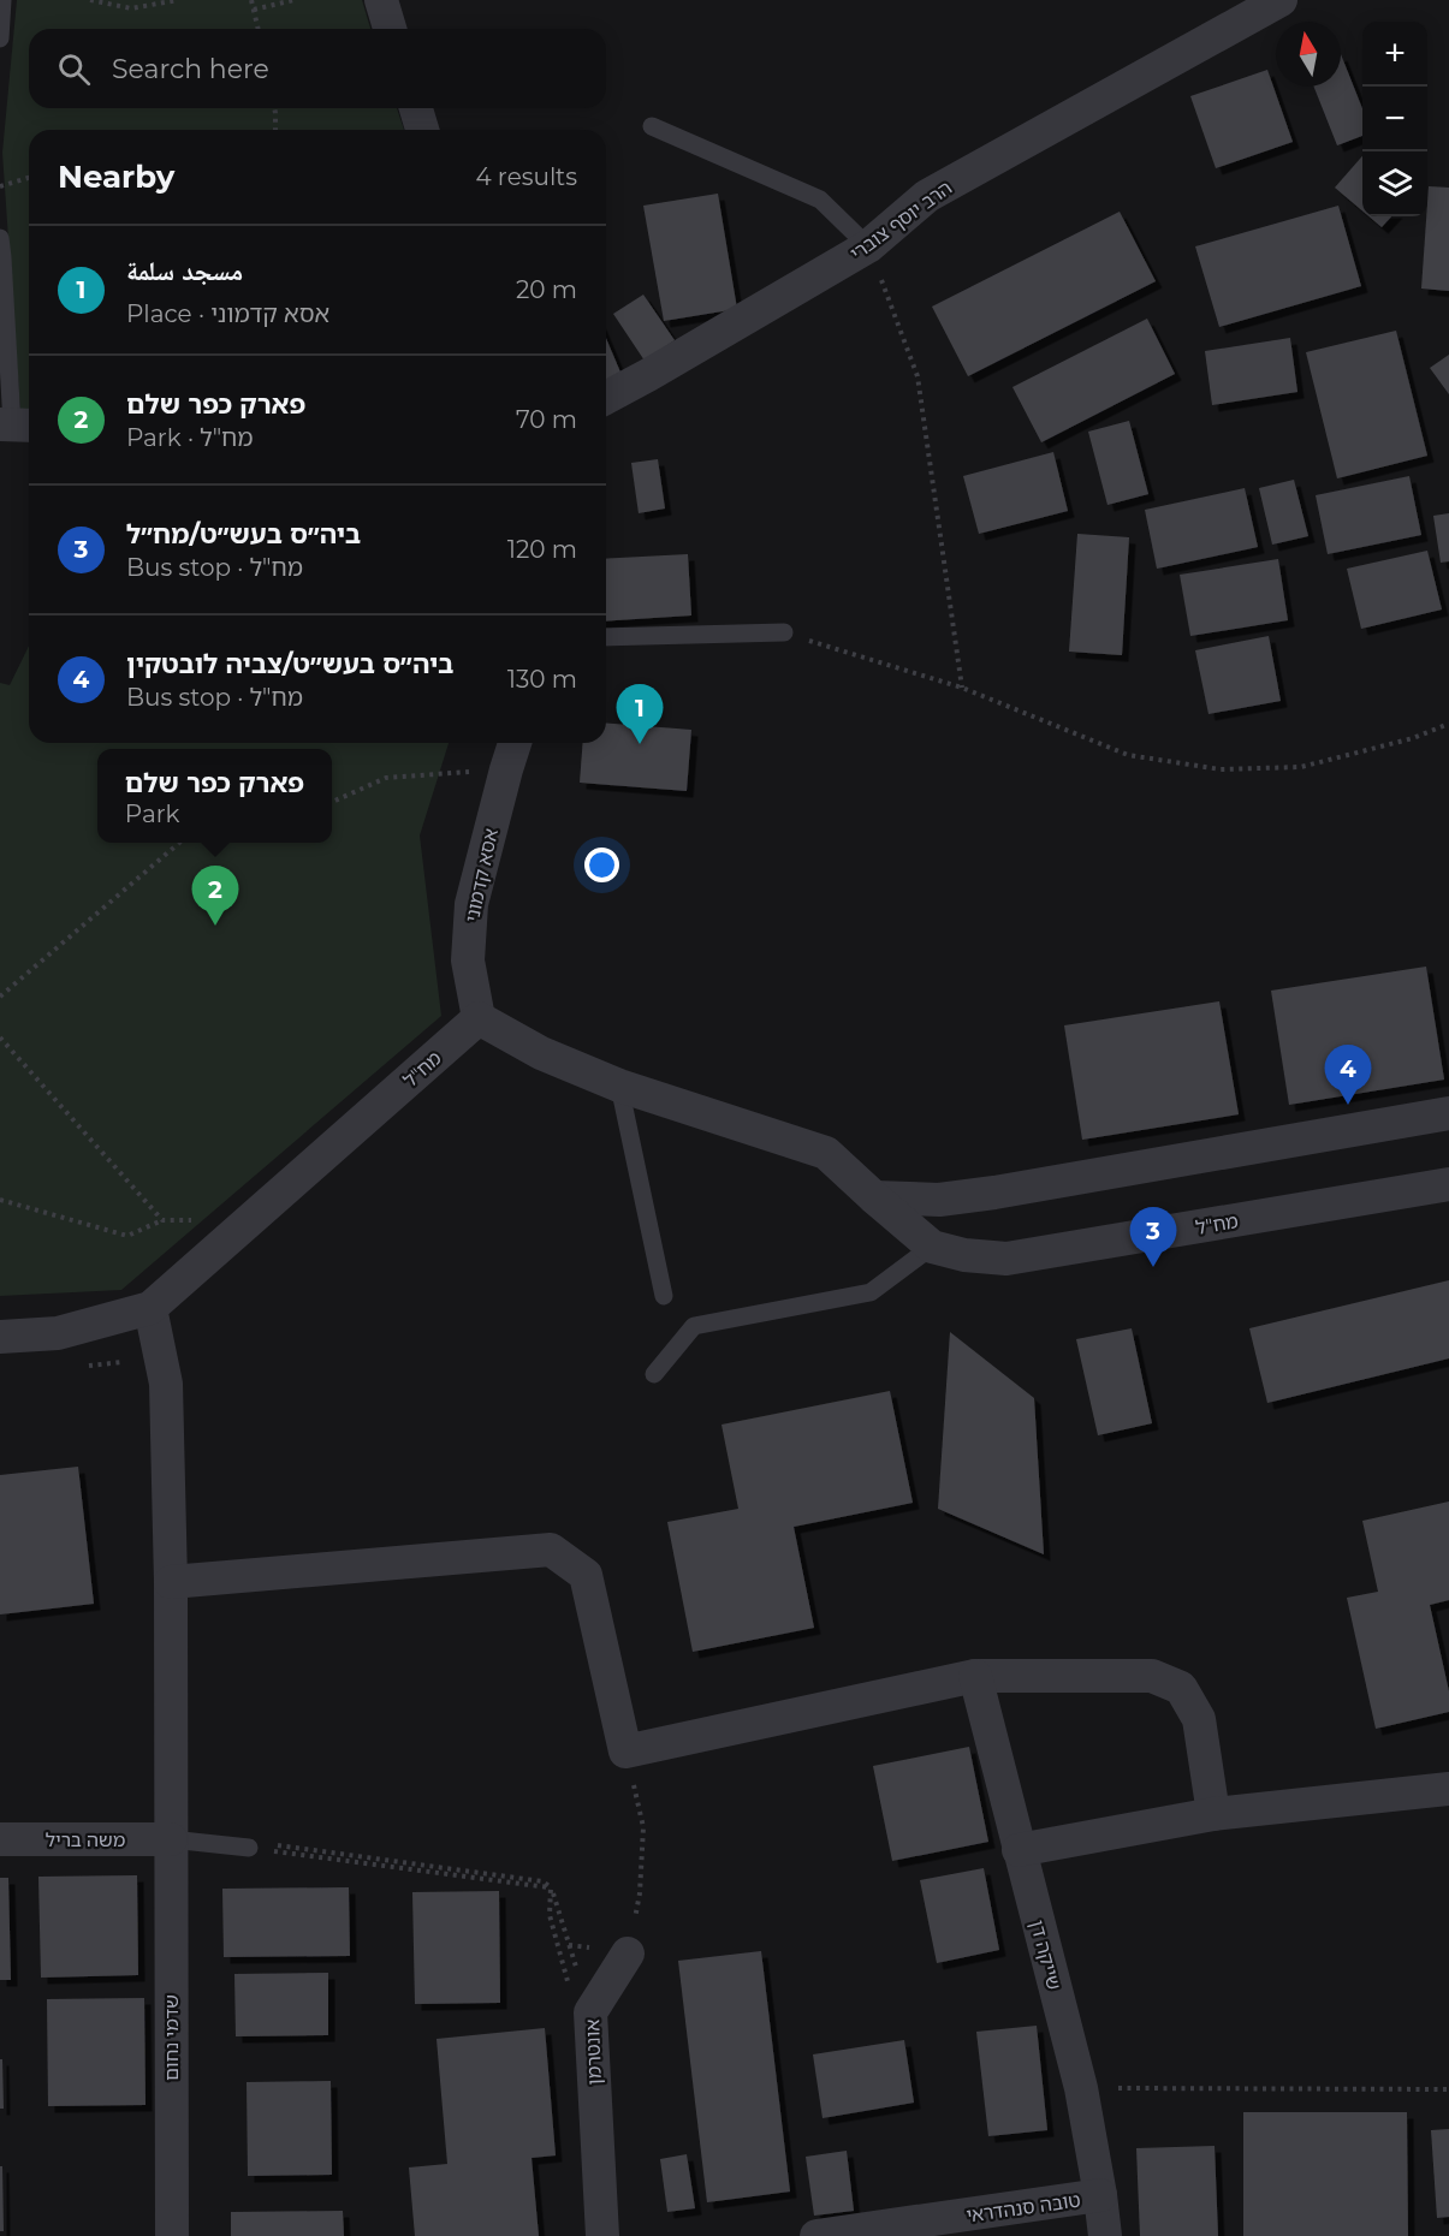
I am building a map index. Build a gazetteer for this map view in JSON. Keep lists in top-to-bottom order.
{
  "streets": {
    "street": [
      "הרב יוסף צוברי",
      "אסא קדמוני",
      "מח\"ל",
      "משה בריל",
      "שייקה דן",
      "שדמי נחום",
      "אונטרמן",
      "טובה סנהדראי"
    ]
  },
  "crossings": [
    ["אסא קדמוני", "מח\"ל"],
    ["מח\"ל", "שדמי נחום"],
    ["משה בריל", "שדמי נחום"],
    ["שייקה דן", "טובה סנהדראי"]
  ],
  "north": "top",
  "page": {
    "map_buttons": ["+", "−"],
    "search": "Search here",
    "heading": ["Nearby", "4 results"],
    "list": [
      {
        "mark": "1",
        "name": "مسجد سلمة",
        "note": "Place · אסא קדמוני",
        "value": "20 m"
      },
      {
        "mark": "2",
        "name": "פארק כפר שלם",
        "note": "Park · מח\"ל",
        "value": "70 m"
      },
      {
        "mark": "3",
        "name": "ביה״ס בעש״ט/מח״ל",
        "note": "Bus stop · מח\"ל",
        "value": "120 m"
      },
      {
        "mark": "4",
        "name": "ביה״ס בעש״ט/צביה לובטקין",
        "note": "Bus stop · מח\"ל",
        "value": "130 m"
      }
    ],
    "pins": [
      "1",
      "2",
      "4",
      "3"
    ],
    "popup": ["פארק כפר שלם", "Park"]
  }
}
